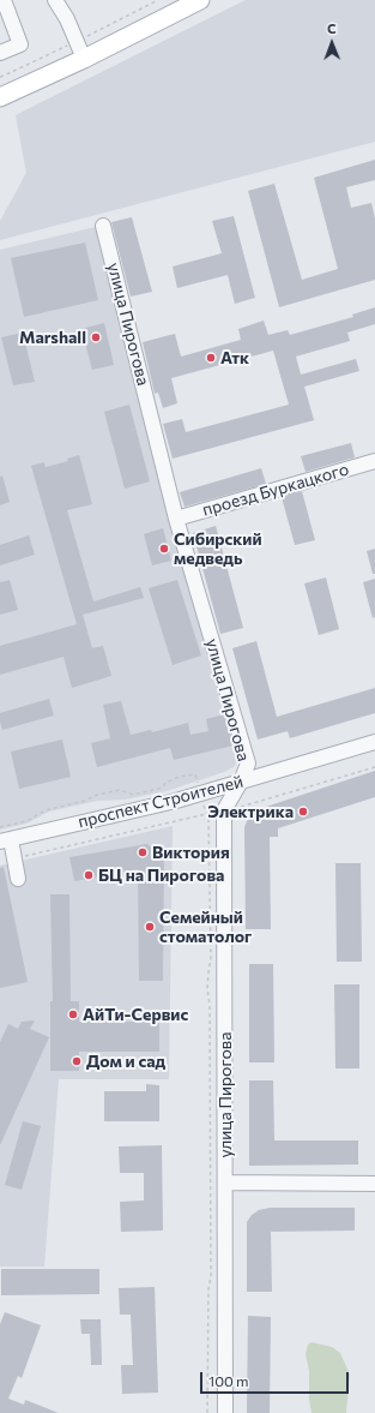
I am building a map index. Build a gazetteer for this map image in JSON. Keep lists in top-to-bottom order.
{
  "streets": {
    "street": ["улица Пирогова", "проезд Буркацкого", "проспект Строителей"]
  },
  "crossings": [
    ["улица Пирогова", "проезд Буркацкого"],
    ["улица Пирогова", "проспект Строителей"]
  ],
  "places": [
    "Marshall",
    "Атк",
    "Сибирский медведь",
    "Электрика",
    "Виктория",
    "БЦ на Пирогова",
    "Семейный стоматолог",
    "АйТи-Сервис",
    "Дом и сад"
  ],
  "scale_bar": "100 m",
  "north": "top"
}
